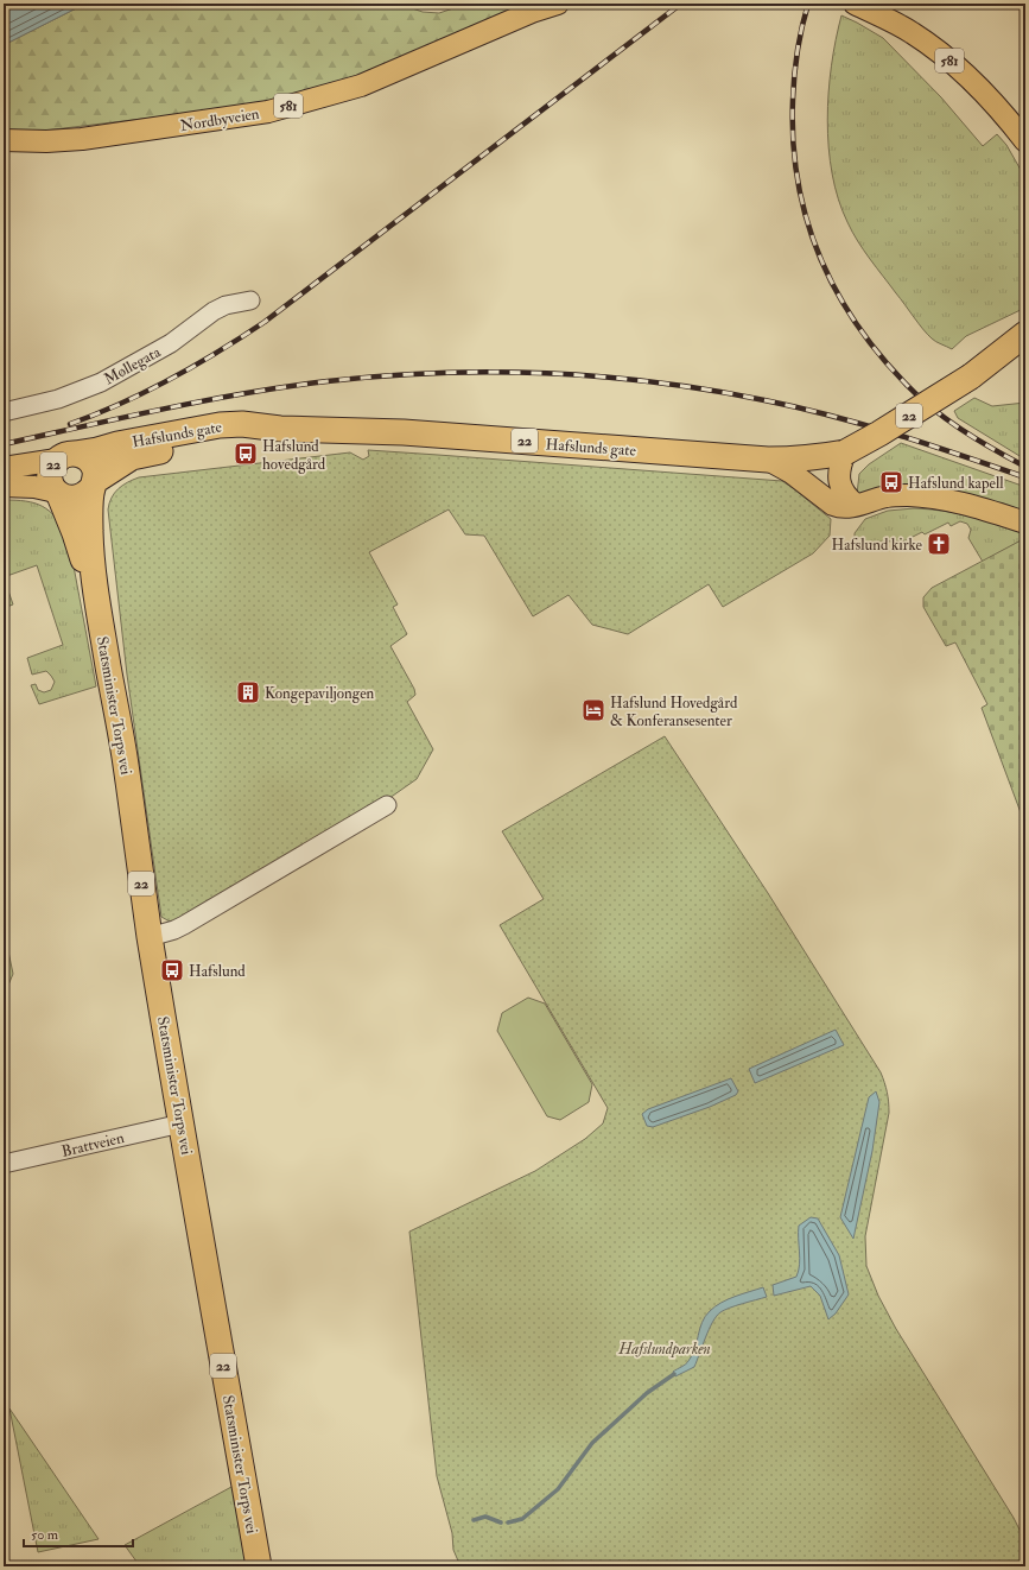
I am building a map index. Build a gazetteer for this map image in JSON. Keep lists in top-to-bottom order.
{
  "streets": {
    "highway": ["22", "Hafslunds gate", "Statsminister Torps vei"],
    "main road": ["581", "Nordbyveien"],
    "street": ["Møllegata", "Brattveien"]
  },
  "crossings": [
    ["22", "Hafslunds gate"],
    ["22", "Statsminister Torps vei"],
    ["Hafslunds gate", "Statsminister Torps vei"],
    ["Statsminister Torps vei", "Brattveien"]
  ],
  "parks": ["Hafslundparken"],
  "places": {
    "bus stop": ["Hafslund hovedgård", "Hafslund kapell", "Hafslund"],
    "church": ["Hafslund kirke"],
    "building": ["Kongepaviljongen"],
    "hotel": ["Hafslund Hovedgård & Konferansesenter"]
  },
  "scale_bar": "50 m"
}
